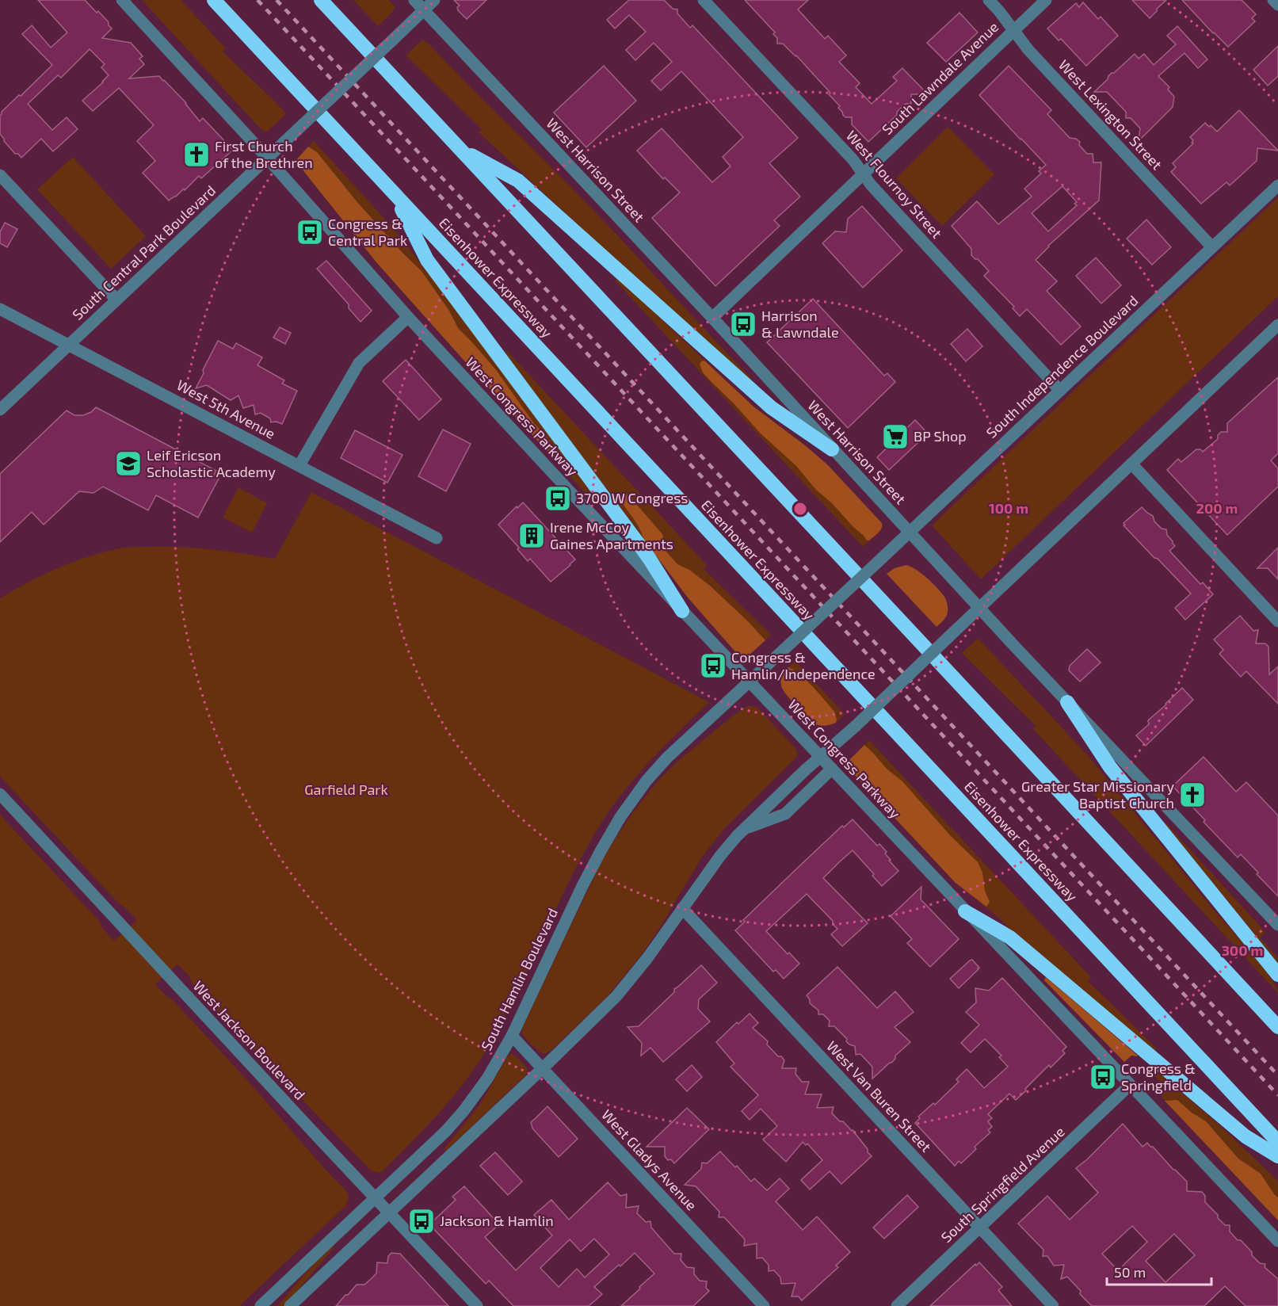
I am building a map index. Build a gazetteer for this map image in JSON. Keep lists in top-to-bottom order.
{
  "streets": {
    "highway": ["Eisenhower Expressway"],
    "street": [
      "South Lawndale Avenue",
      "West Lexington Street",
      "West Harrison Street",
      "West Flournoy Street",
      "South Central Park Boulevard",
      "South Independence Boulevard",
      "West 5th Avenue",
      "West Congress Parkway",
      "South Hamlin Boulevard",
      "West Jackson Boulevard",
      "West Van Buren Street",
      "West Gladys Avenue",
      "South Springfield Avenue"
    ]
  },
  "crossings": [
    ["South Lawndale Avenue", "West Lexington Street"],
    ["South Lawndale Avenue", "West Harrison Street"],
    ["South Lawndale Avenue", "West Flournoy Street"],
    ["West Lexington Street", "South Independence Boulevard"],
    ["West Harrison Street", "South Central Park Boulevard"],
    ["West Harrison Street", "South Independence Boulevard"],
    ["West Flournoy Street", "South Independence Boulevard"],
    ["South Central Park Boulevard", "West 5th Avenue"],
    ["South Central Park Boulevard", "West Congress Parkway"],
    ["South Independence Boulevard", "South Hamlin Boulevard"],
    ["West Congress Parkway", "South Hamlin Boulevard"],
    ["West Congress Parkway", "South Springfield Avenue"],
    ["South Hamlin Boulevard", "West Jackson Boulevard"],
    ["South Hamlin Boulevard", "West Gladys Avenue"],
    ["West Van Buren Street", "South Springfield Avenue"]
  ],
  "parks": ["Garfield Park"],
  "places": {
    "church": ["First Church of the Brethren", "Greater Star Missionary Baptist Church"],
    "bus stop": [
      "Congress & Central Park",
      "Harrison & Lawndale",
      "3700 W Congress",
      "Congress & Hamlin/Independence",
      "Congress & Springfield",
      "Jackson & Hamlin"
    ],
    "supermarket": ["BP Shop"],
    "school or university": ["Leif Ericson Scholastic Academy"],
    "building": ["Irene McCoy Gaines Apartments"]
  },
  "scale_bar": "50 m",
  "rings": ["100 m", "200 m", "300 m"]
}
